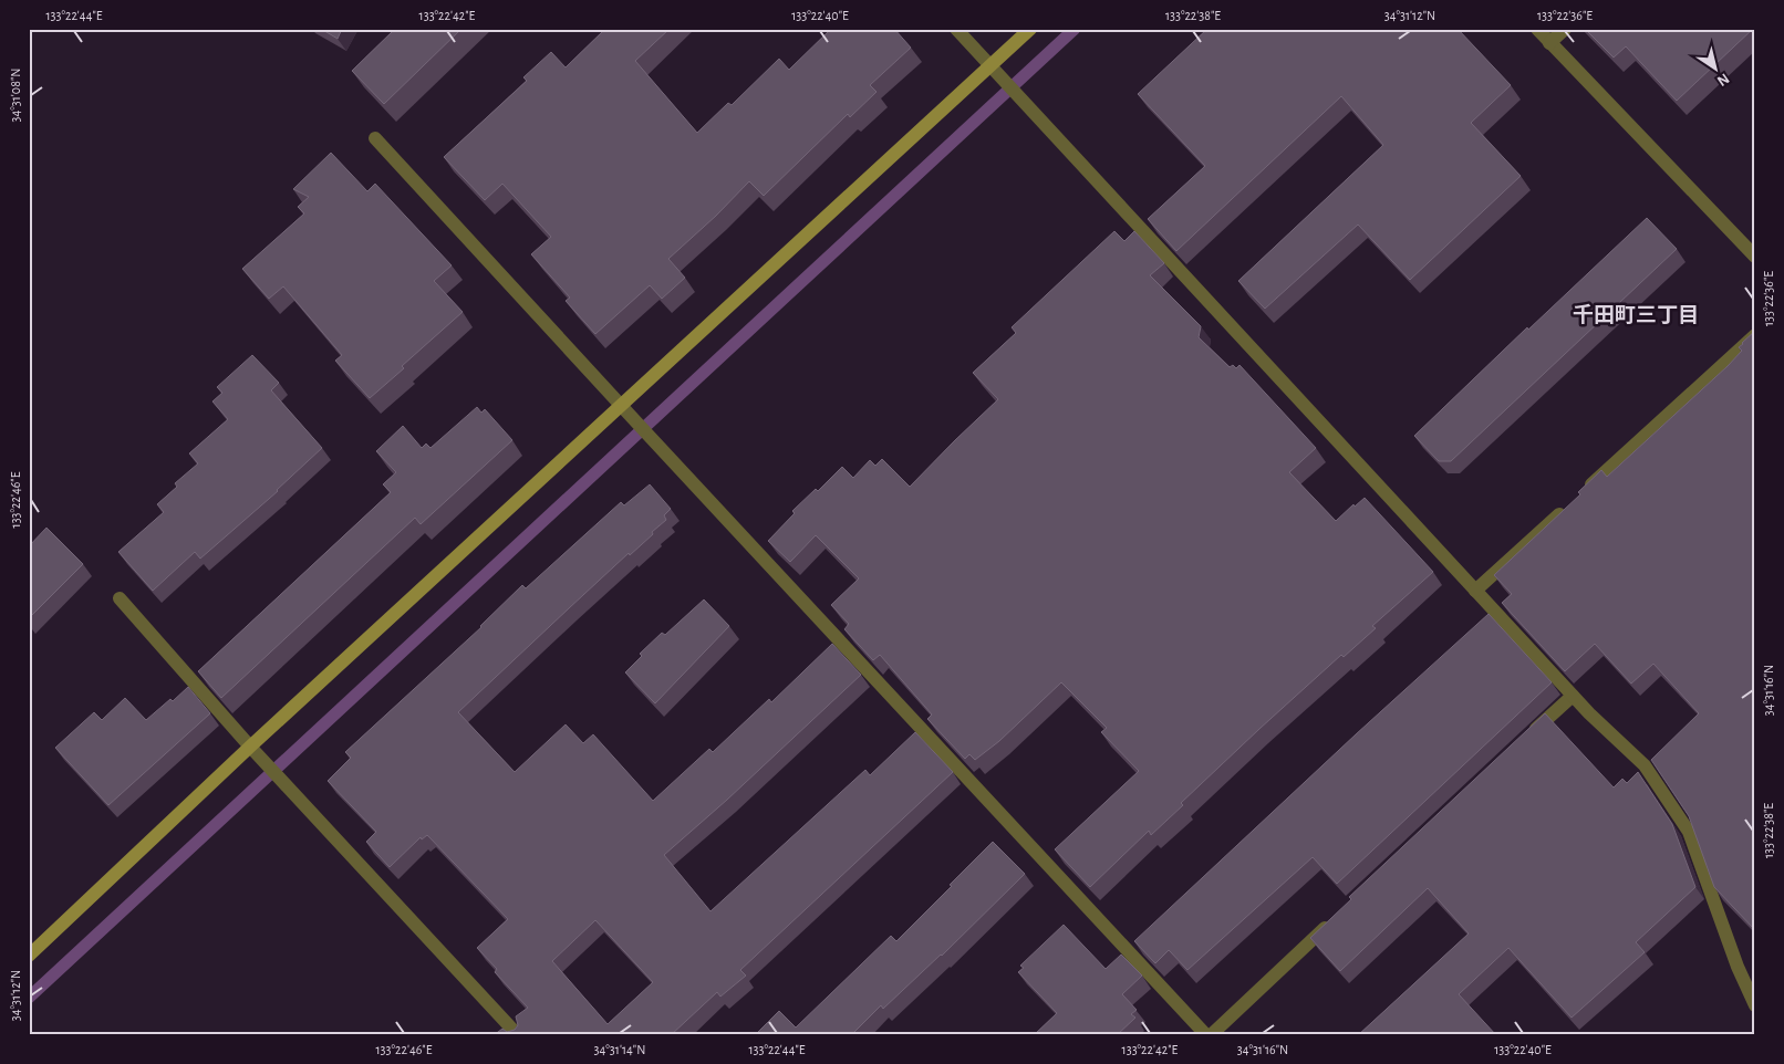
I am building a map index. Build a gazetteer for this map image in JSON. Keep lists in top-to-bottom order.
{
  "districts": ["千田町三丁目"],
  "north": "bottom right",
  "coordinates": [
    "133°22'44\"E",
    "133°22'42\"E",
    "133°22'40\"E",
    "133°22'38\"E",
    "34°31'12\"N",
    "133°22'36\"E",
    "34°31'08\"N",
    "133°22'46\"E",
    "34°31'16\"N",
    "34°31'14\"N"
  ]
}
